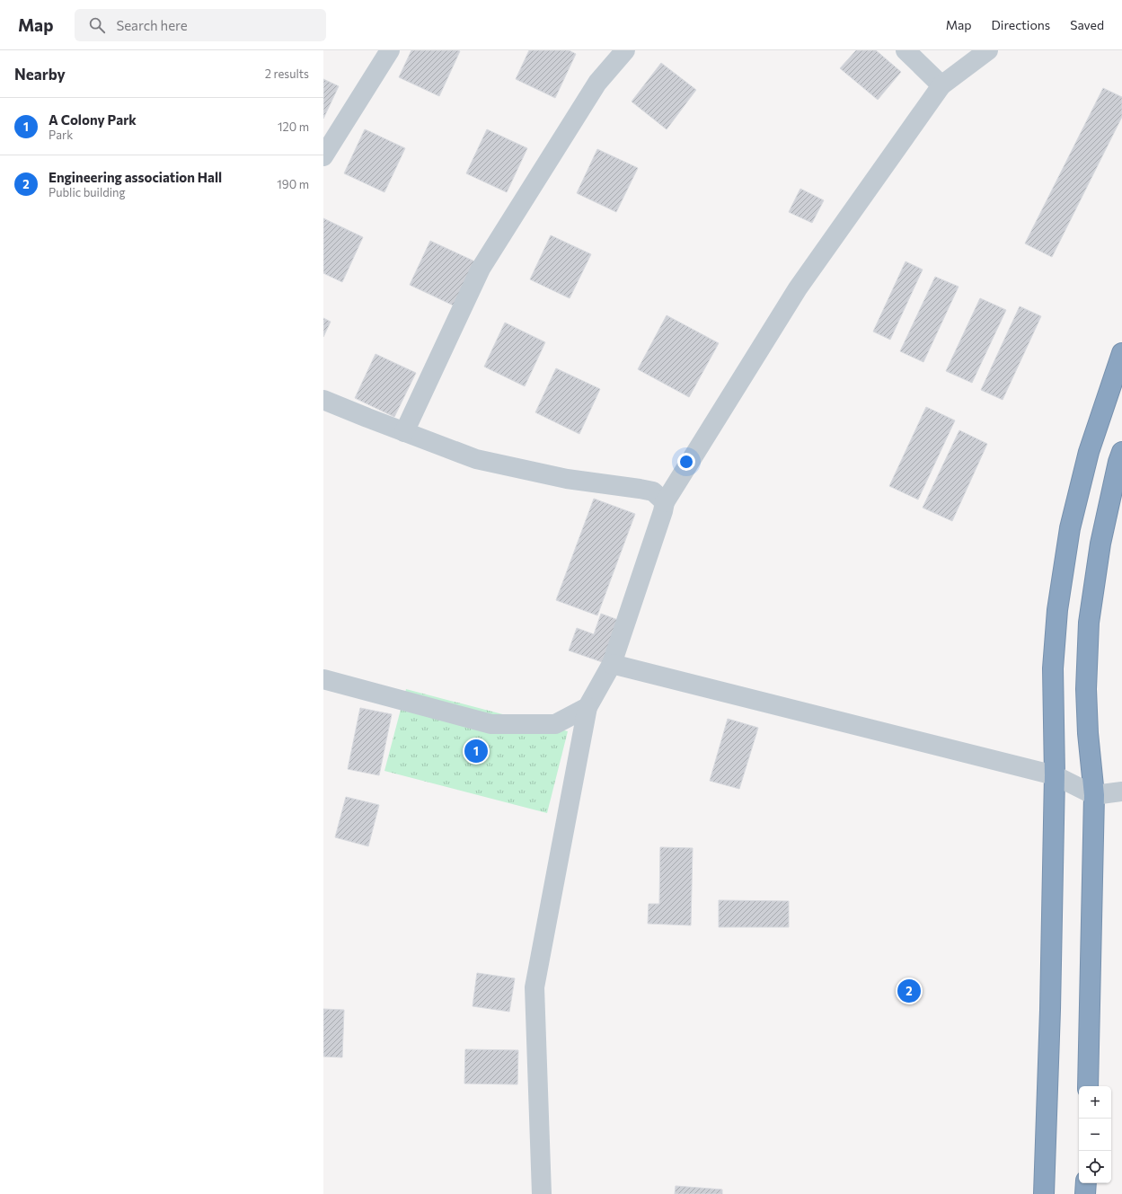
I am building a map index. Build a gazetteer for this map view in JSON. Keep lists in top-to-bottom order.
{
  "page": {
    "header": "Map",
    "search": "Search here",
    "nav": ["Map", "Directions", "Saved"],
    "heading": ["Nearby", "2 results"],
    "list": [
      {
        "mark": "1",
        "name": "A Colony Park",
        "note": "Park",
        "value": "120 m"
      },
      {
        "mark": "2",
        "name": "Engineering association Hall",
        "note": "Public building",
        "value": "190 m"
      }
    ],
    "pins": ["1", "2"],
    "map_buttons": ["+", "−"]
  }
}
